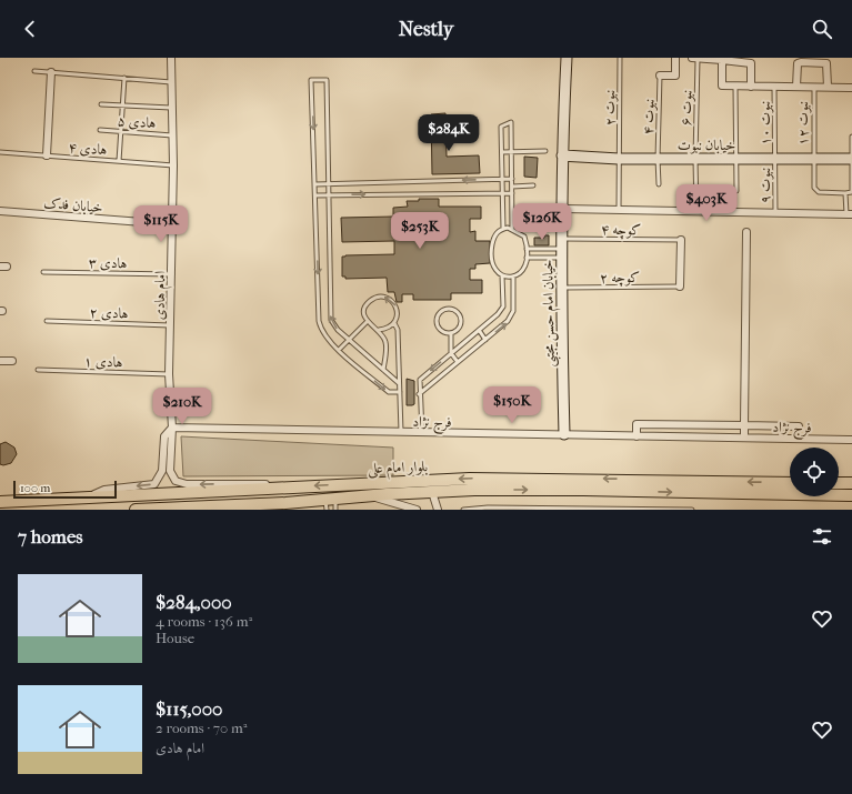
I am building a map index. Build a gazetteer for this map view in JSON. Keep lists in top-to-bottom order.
{
  "streets": {
    "main road": ["بلوار امام علی"],
    "street": [
      "خیابان نبوت",
      "خیابان فدک",
      "امام هادی",
      "خیابان امام حسن مجتبی",
      "فرج نژاد"
    ],
    "lane": [
      "نبوت ۲",
      "نبوت ۶",
      "نبوت ۴",
      "هادی ۵",
      "نبوت ۱۰",
      "نبوت ۱۲",
      "هادی ۴",
      "نبوت ۹",
      "کوچه ۴",
      "هادی ۳",
      "کوچه ۲",
      "هادی ۲",
      "هادی ۱"
    ]
  },
  "crossings": [
    ["نبوت ۲", "خیابان نبوت"],
    ["نبوت ۶", "خیابان نبوت"],
    ["نبوت ۴", "خیابان نبوت"],
    ["هادی ۵", "امام هادی"],
    ["نبوت ۱۰", "خیابان نبوت"],
    ["نبوت ۱۰", "نبوت ۹"],
    ["نبوت ۱۲", "خیابان نبوت"],
    ["خیابان نبوت", "نبوت ۹"],
    ["خیابان نبوت", "خیابان امام حسن مجتبی"],
    ["هادی ۴", "امام هادی"],
    ["خیابان فدک", "امام هادی"],
    ["کوچه ۴", "خیابان امام حسن مجتبی"],
    ["هادی ۳", "امام هادی"],
    ["کوچه ۲", "خیابان امام حسن مجتبی"],
    ["امام هادی", "هادی ۲"],
    ["امام هادی", "هادی ۱"],
    ["امام هادی", "فرج نژاد"],
    ["امام هادی", "بلوار امام علی"],
    ["خیابان امام حسن مجتبی", "فرج نژاد"]
  ],
  "scale_bar": "100 m",
  "page": {
    "header": "Nestly",
    "price": [
      "$284K",
      "$403K",
      "$126K",
      "$115K",
      "$253K",
      "$150K",
      "$210K"
    ],
    "scale": "100 m",
    "heading": "7 homes",
    "list": [
      {
        "name": "$284,000",
        "note": "4 rooms · 136 m² · House"
      },
      {
        "name": "$115,000",
        "note": "2 rooms · 70 m² · امام هادی"
      }
    ]
  }
}
